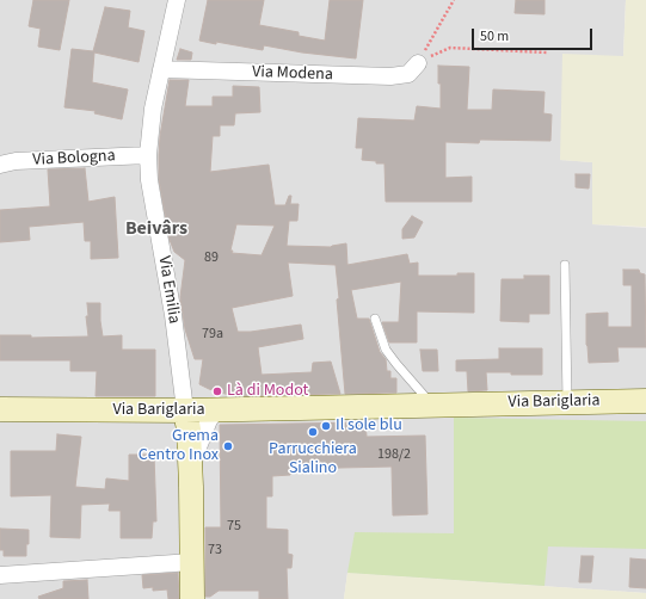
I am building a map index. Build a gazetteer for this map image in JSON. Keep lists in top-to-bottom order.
{
  "streets": {
    "street": [
      "Via Modena",
      "Via Bologna",
      "Via Emilia",
      "Via Bariglaria"
    ]
  },
  "crossings": [
    ["Via Modena", "Via Emilia"],
    ["Via Bologna", "Via Emilia"],
    ["Via Emilia", "Via Bariglaria"]
  ],
  "districts": ["Beivârs"],
  "places": [
    "Là di Modot",
    "Il sole blu",
    "Parrucchiera Sialino",
    "Grema Centro Inox"
  ],
  "house_numbers": [
    "89",
    "79a",
    "198/2",
    "75",
    "73"
  ],
  "scale_bar": "50 m"
}
